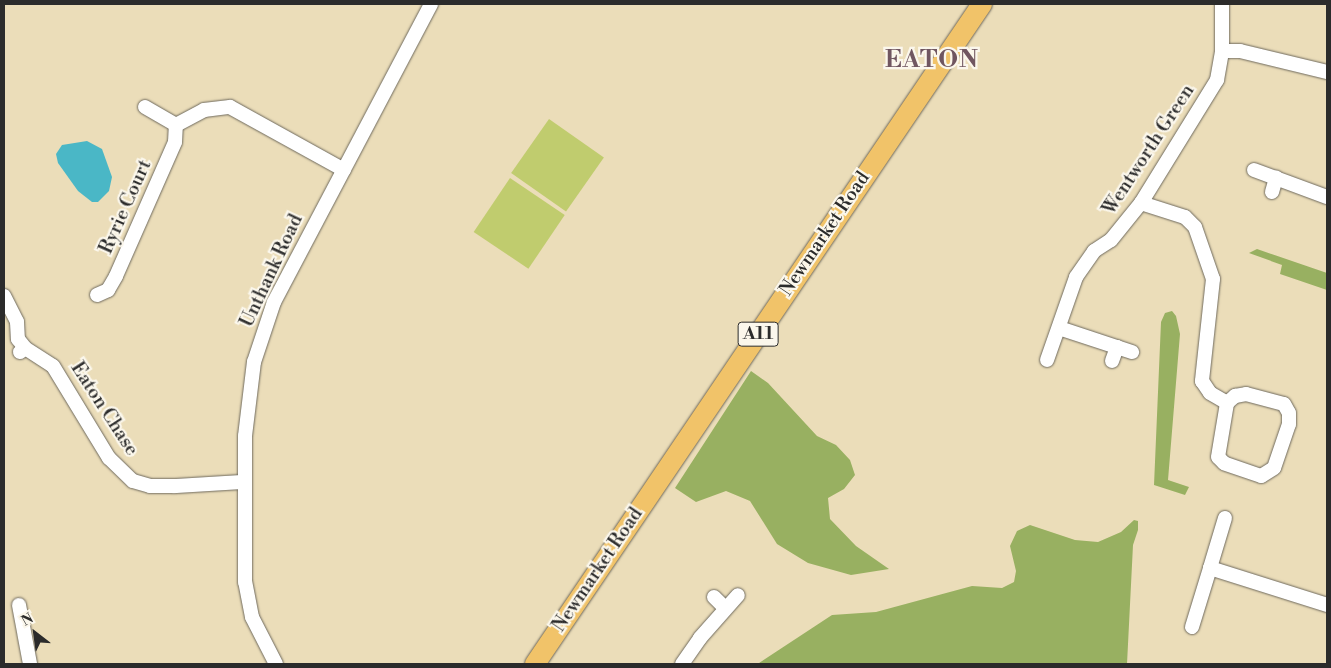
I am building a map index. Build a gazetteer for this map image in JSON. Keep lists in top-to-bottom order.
{
  "streets": {
    "highway": ["Newmarket Road", "A11"],
    "street": [
      "Wentworth Green",
      "Ryrie Court",
      "Unthank Road",
      "Eaton Chase"
    ]
  },
  "crossings": [
    ["Unthank Road", "Eaton Chase"]
  ],
  "districts": ["EATON"],
  "north": "top left"
}
